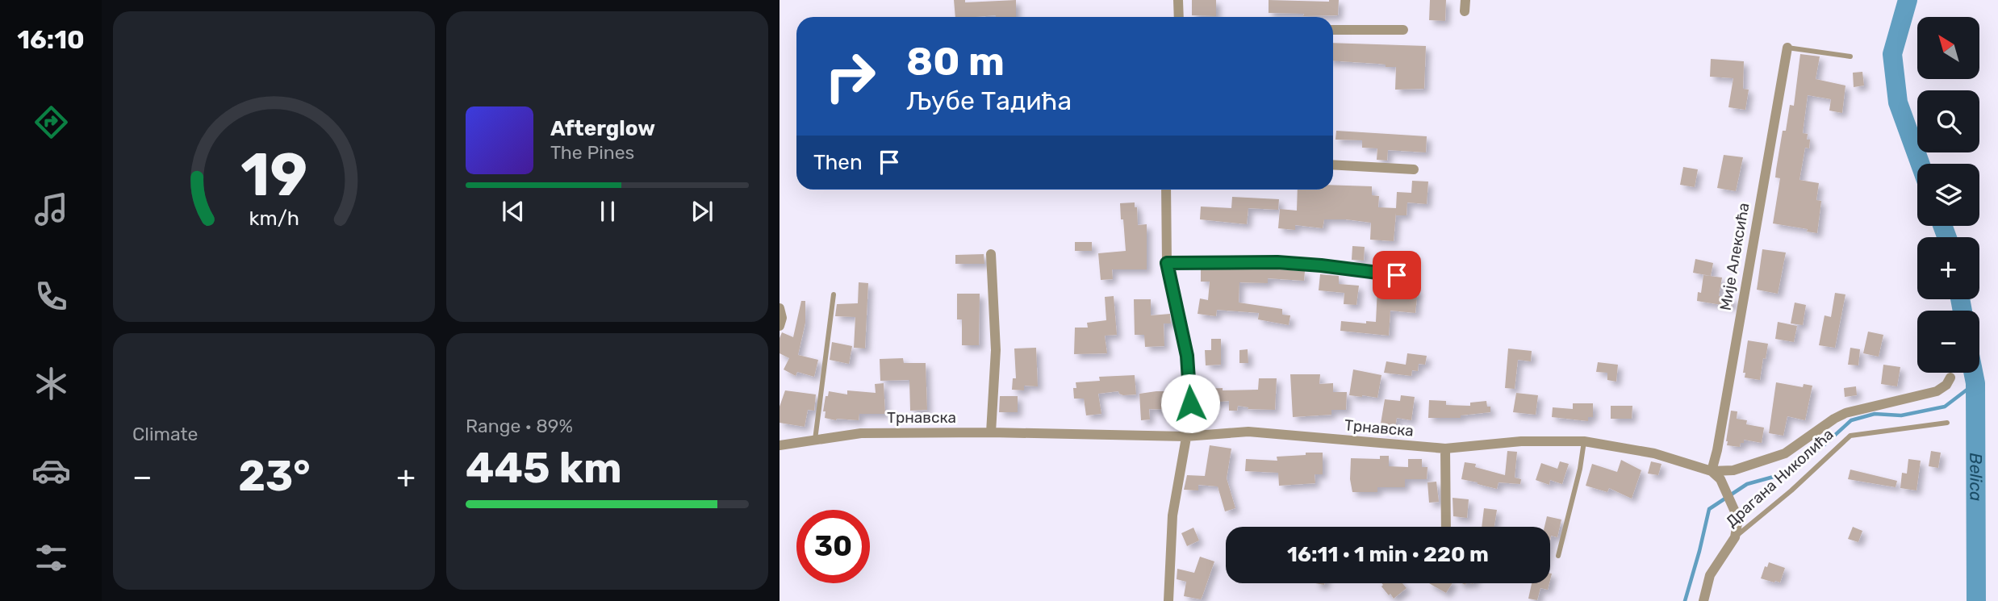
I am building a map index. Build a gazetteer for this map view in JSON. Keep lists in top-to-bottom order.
{
  "streets": {
    "street": ["Мије Алексића", "Трнавска", "Драгана Николића"]
  },
  "crossings": [
    ["Мије Алексића", "Трнавска"]
  ],
  "water": ["Belica"],
  "north": "top left",
  "page": {
    "tabs": "16:10",
    "map_buttons": ["+", "−"],
    "turn": ["80 m", "Љубе Тадића"],
    "song": ["Afterglow", "The Pines"],
    "then": "Then",
    "tile": [
      "Climate",
      ["Range · 89%", "445 km"]
    ],
    "heat": ["−", "23°", "+"],
    "limit": "30",
    "trip": "16:11 · 1 min · 220 m",
    "gauge": ["19", "km/h"]
  }
}
